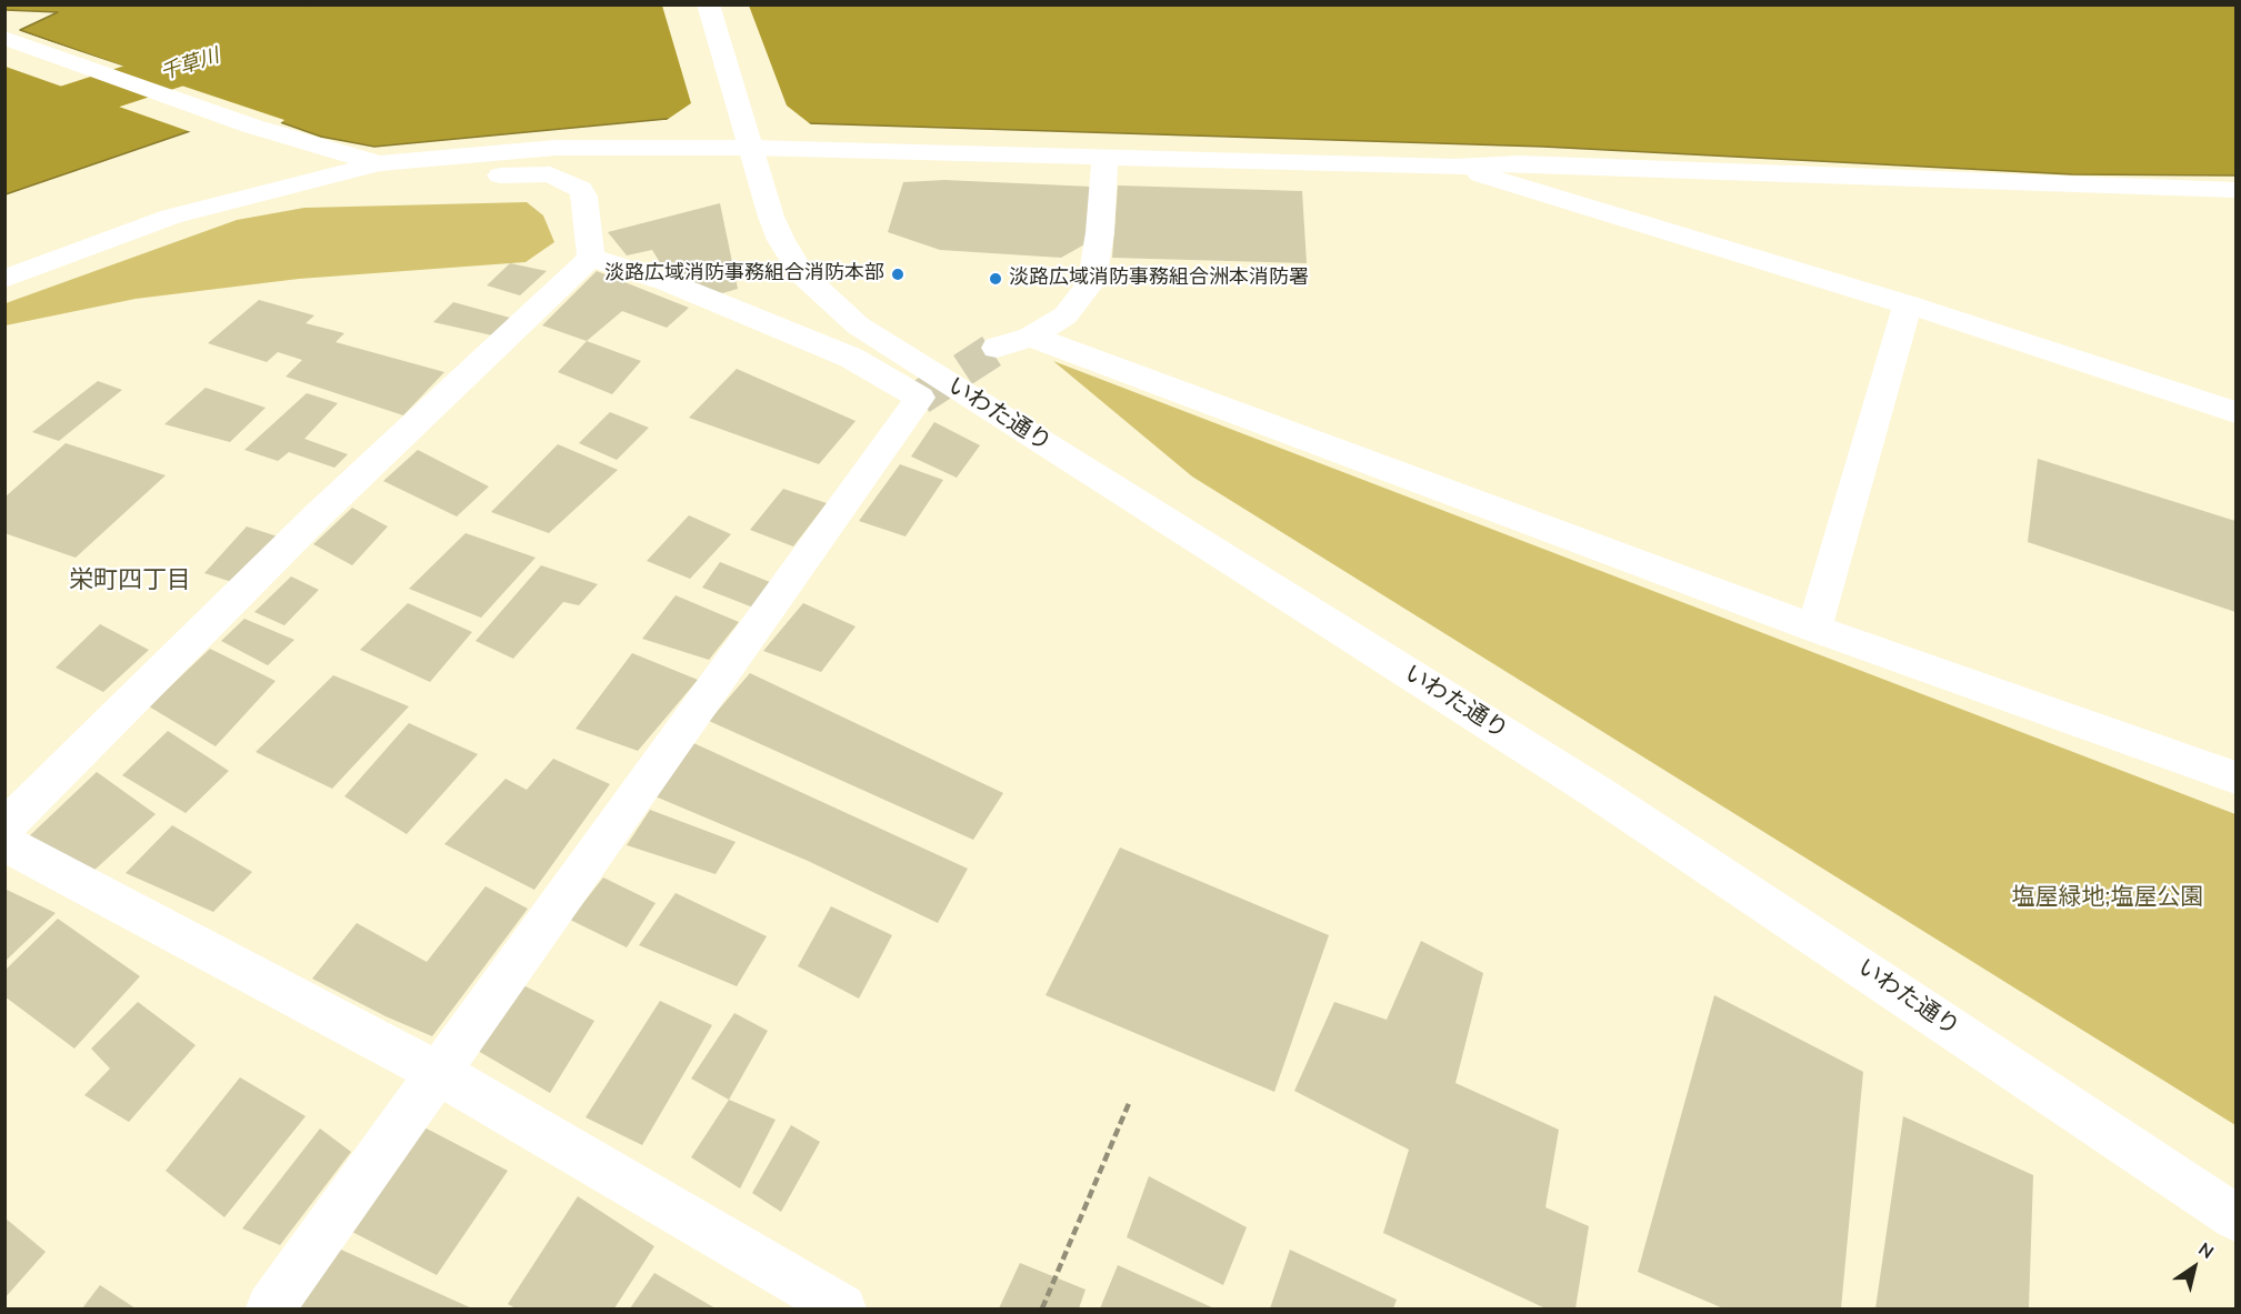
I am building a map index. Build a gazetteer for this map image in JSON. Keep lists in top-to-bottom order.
{
  "streets": {
    "street": ["いわた通り"]
  },
  "districts": ["栄町四丁目"],
  "water": ["千草川"],
  "parks": ["塩屋緑地;塩屋公園"],
  "places": ["淡路広域消防事務組合消防本部", "淡路広域消防事務組合洲本消防署"],
  "north": "top right"
}
